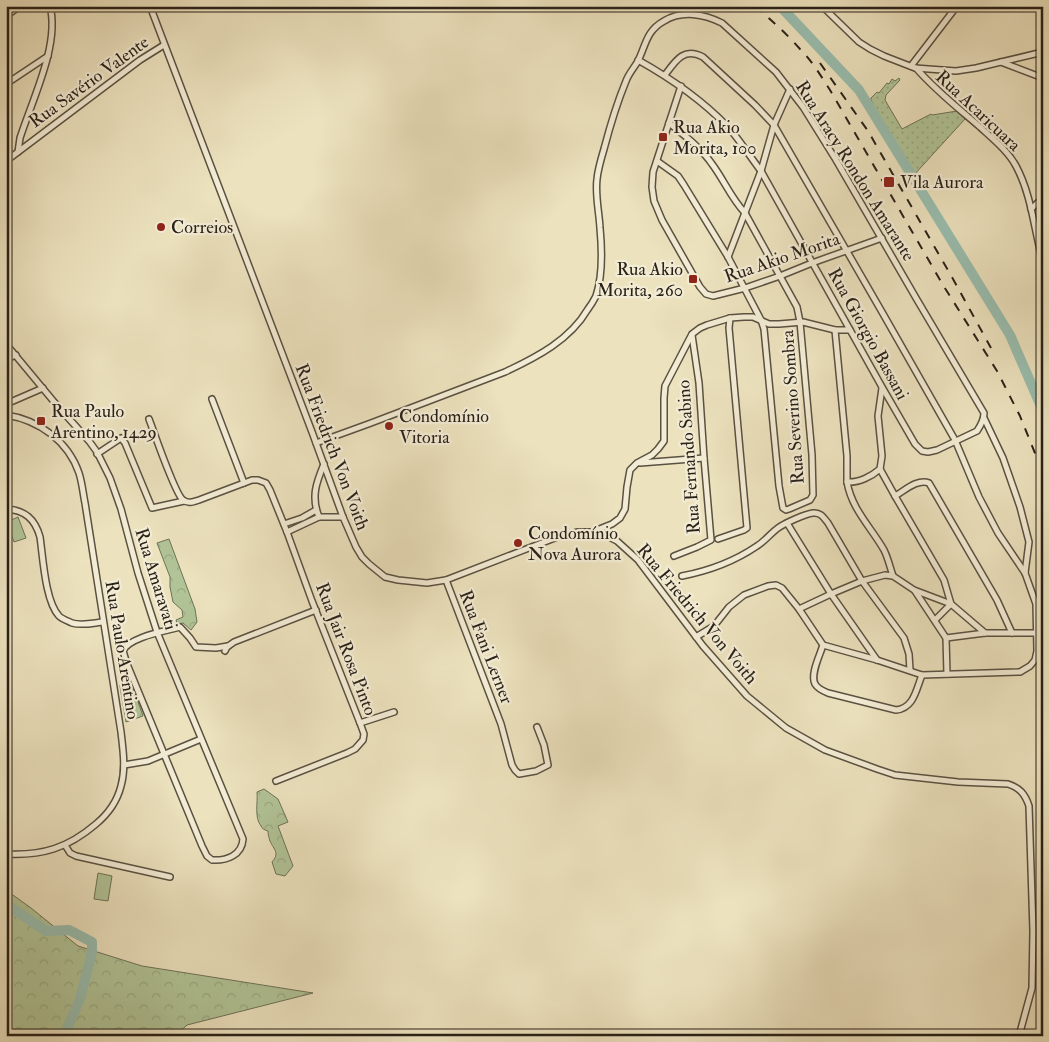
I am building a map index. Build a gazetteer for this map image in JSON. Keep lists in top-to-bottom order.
{
  "streets": {
    "street": [
      "Rua Savério Valente",
      "Rua Acaricuara",
      "Rua Aracy Rondon Amarante",
      "Rua Akio Morita",
      "Rua Giorgio Bassani",
      "Rua Severino Sombra",
      "Rua Friedrich Von Voith",
      "Rua Fernando Sabino",
      "Rua Amaravati",
      "Rua Fani Lerner",
      "Rua Jair Rosa Pinto",
      "Rua Paulo Arentino"
    ]
  },
  "crossings": [
    ["Rua Savério Valente", "Rua Friedrich Von Voith"],
    ["Rua Aracy Rondon Amarante", "Rua Akio Morita"],
    ["Rua Aracy Rondon Amarante", "Rua Friedrich Von Voith"],
    ["Rua Akio Morita", "Rua Giorgio Bassani"],
    ["Rua Akio Morita", "Rua Severino Sombra"],
    ["Rua Friedrich Von Voith", "Rua Fani Lerner"]
  ],
  "places": {
    "transit": [
      "Rua Akio Morita, 100",
      "Vila Aurora",
      "Rua Akio Morita, 260",
      "Rua Paulo Arentino, 1429"
    ],
    "other": ["Correios", "Condomínio Vitoria", "Condomínio Nova Aurora"]
  }
}
